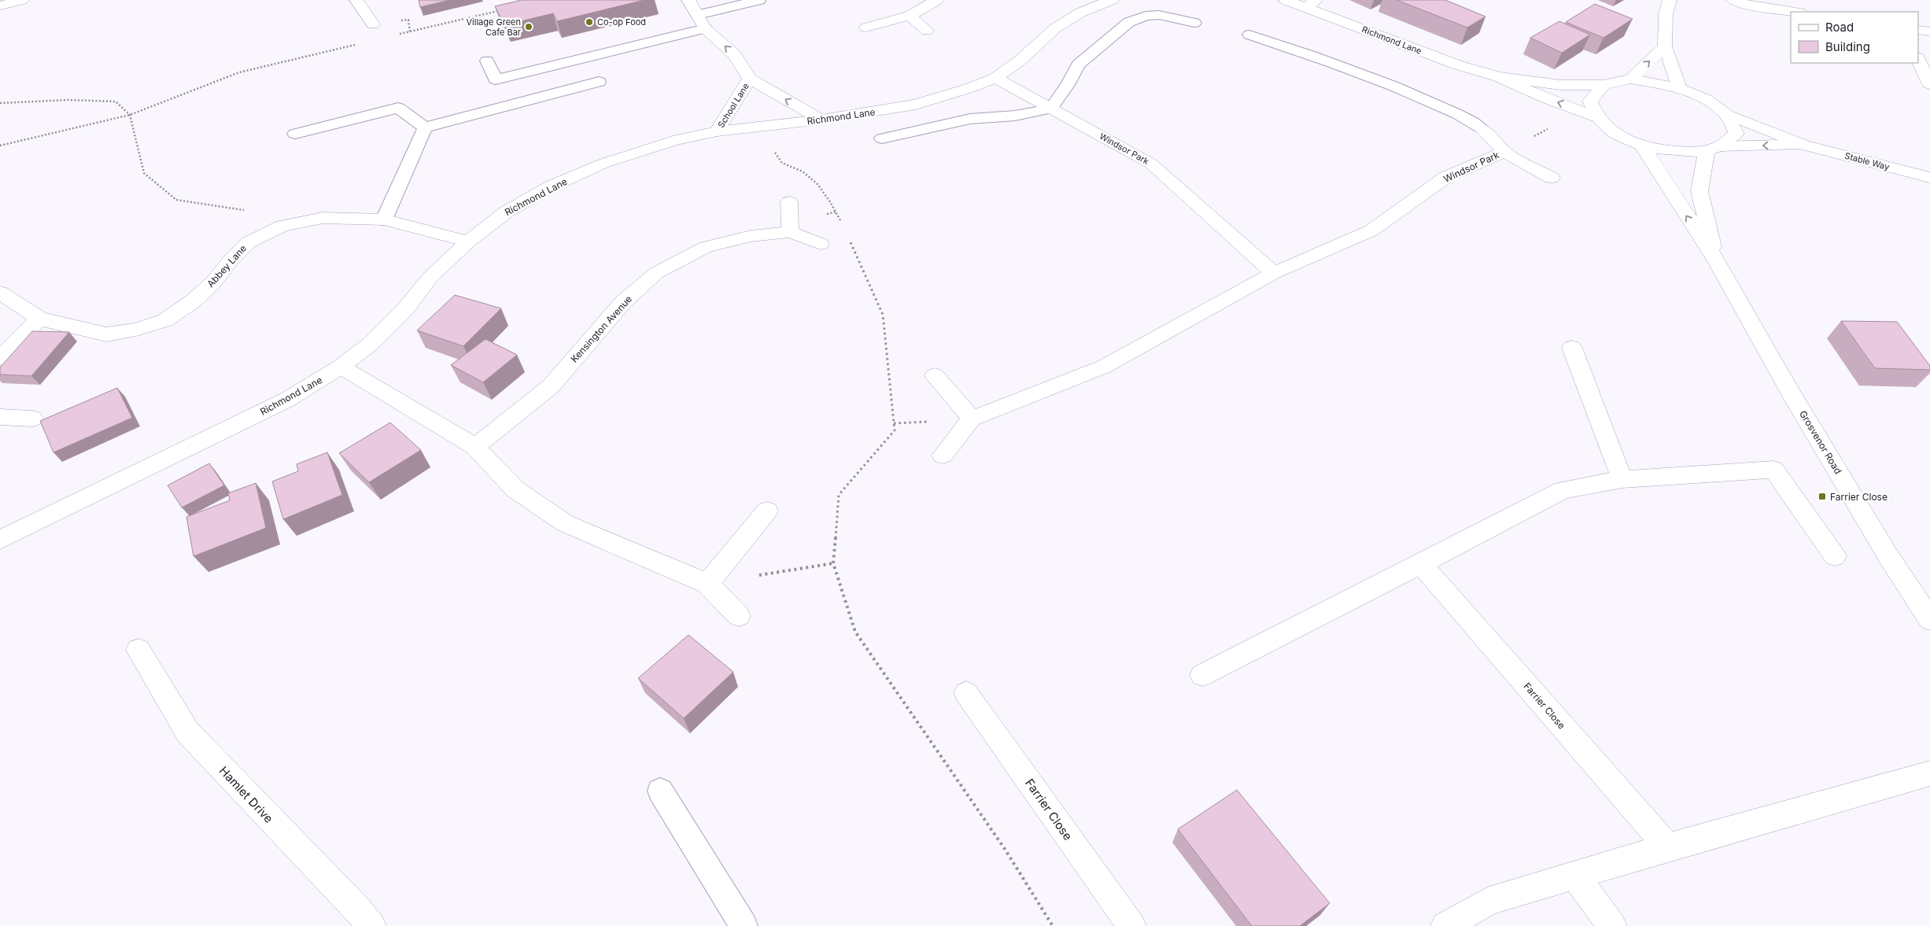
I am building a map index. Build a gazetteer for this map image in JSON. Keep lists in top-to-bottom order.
{
  "streets": {
    "street": [
      "Richmond Lane",
      "School Lane",
      "Windsor Park",
      "Stable Way",
      "Abbey Lane",
      "Kensington Avenue",
      "Grosvenor Road",
      "Farrier Close",
      "Hamlet Drive"
    ]
  },
  "crossings": [
    ["Richmond Lane", "School Lane"],
    ["Richmond Lane", "Windsor Park"],
    ["Richmond Lane", "Stable Way"],
    ["Richmond Lane", "Abbey Lane"],
    ["Stable Way", "Grosvenor Road"]
  ],
  "one_way": ["School Lane"],
  "places": {
    "other": ["Co-op Food", "Village Green Cafe Bar"],
    "transit": ["Farrier Close"]
  },
  "legend": ["Road", "Building"]
}
